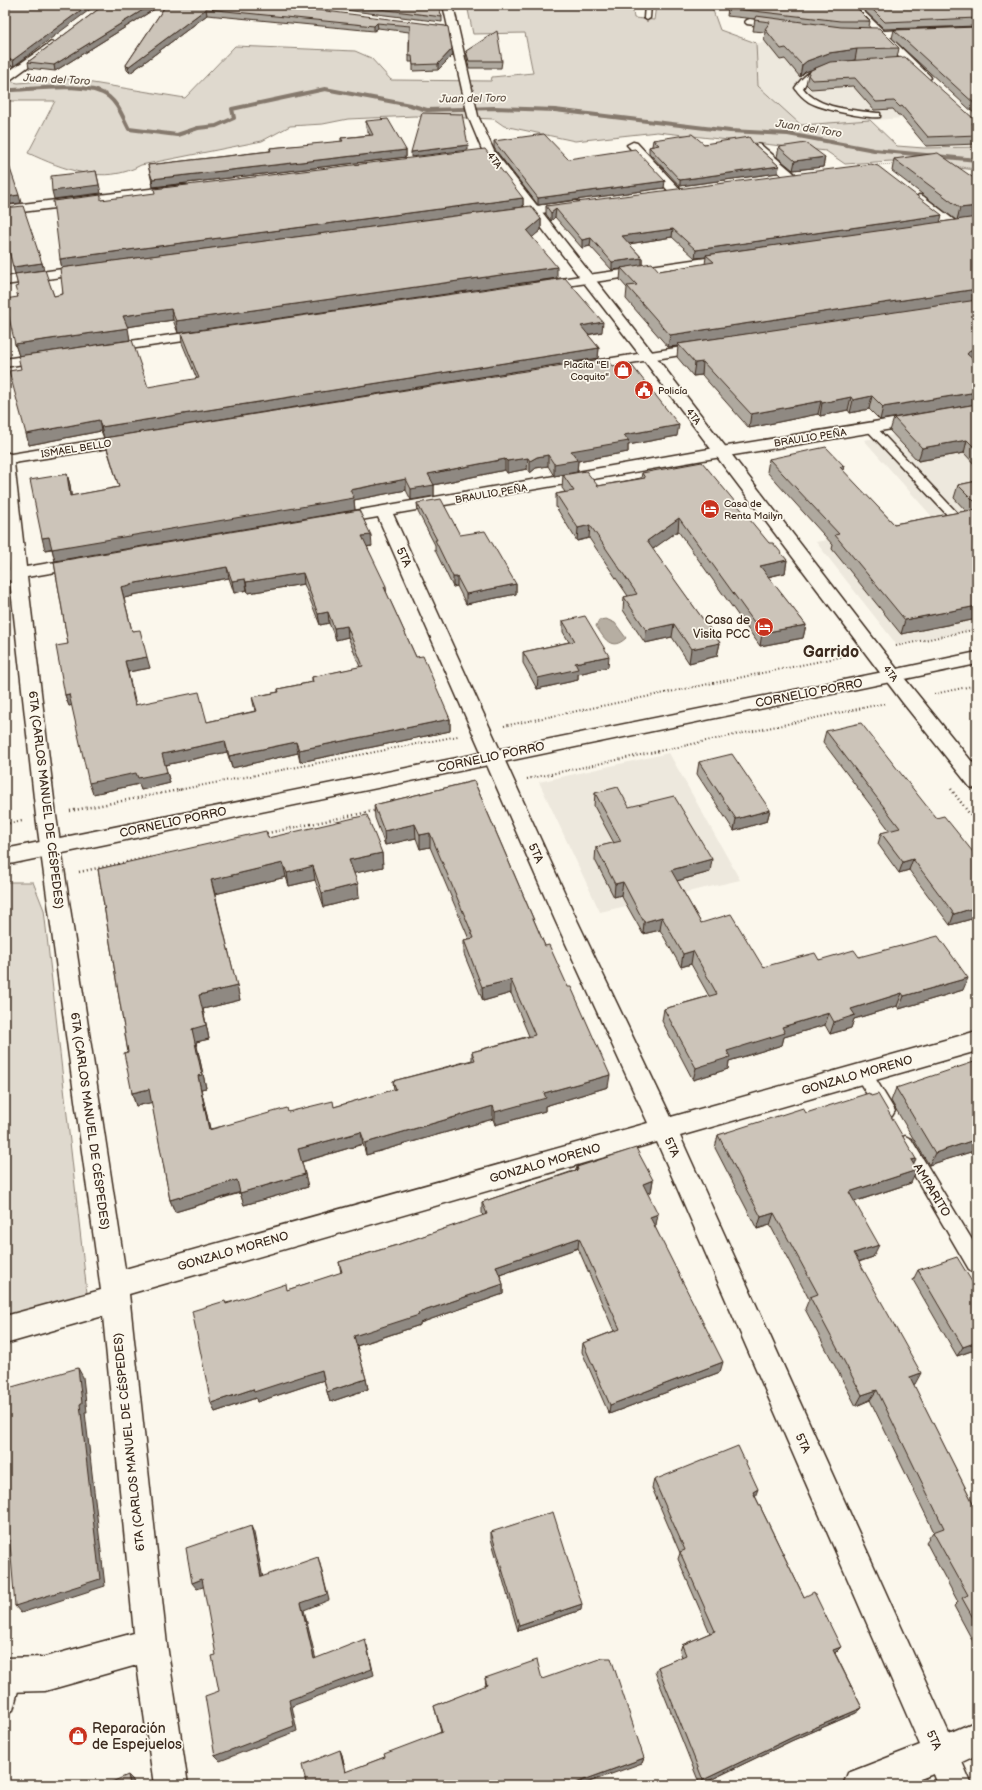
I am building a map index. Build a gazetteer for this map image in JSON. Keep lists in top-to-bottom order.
{
  "streets": {
    "street": [
      "4TA",
      "BRAULIO PEÑA",
      "ISMAEL BELLO",
      "5TA",
      "CORNELIO PORRO",
      "6TA (CARLOS MANUEL DE CÉSPEDES)",
      "GONZALO MORENO"
    ],
    "lane": ["AMPARITO"]
  },
  "crossings": [
    ["4TA", "BRAULIO PEÑA"],
    ["4TA", "CORNELIO PORRO"],
    ["BRAULIO PEÑA", "5TA"],
    ["ISMAEL BELLO", "6TA (CARLOS MANUEL DE CÉSPEDES)"],
    ["5TA", "CORNELIO PORRO"],
    ["5TA", "GONZALO MORENO"],
    ["CORNELIO PORRO", "6TA (CARLOS MANUEL DE CÉSPEDES)"],
    ["6TA (CARLOS MANUEL DE CÉSPEDES)", "GONZALO MORENO"],
    ["GONZALO MORENO", "AMPARITO"]
  ],
  "districts": ["Garrido"],
  "water": ["Juan del Toro"],
  "places": {
    "shop": ["Placita \"El Coquito\"", "Reparación de Espejuelos"],
    "public building": ["Policía"],
    "hotel": ["Casa de Renta Mailyn", "Casa de Visita PCC"]
  }
}
